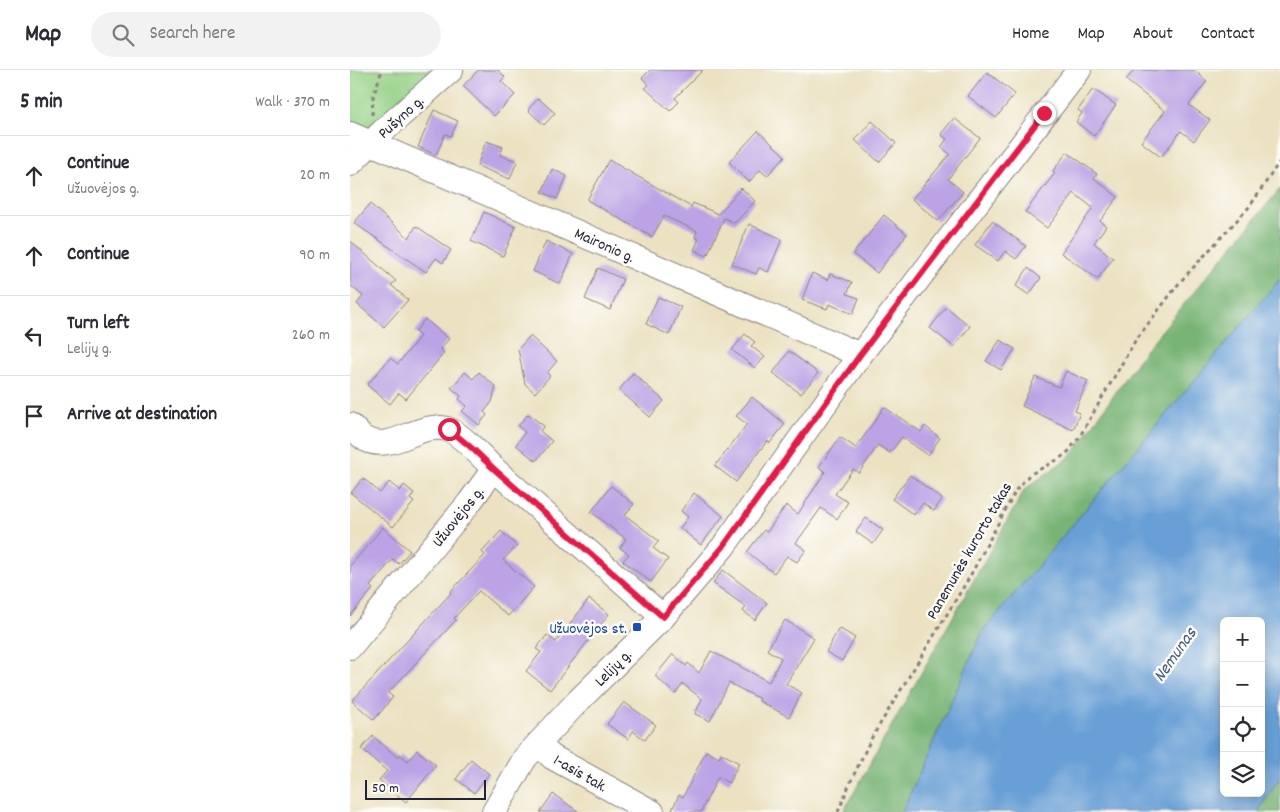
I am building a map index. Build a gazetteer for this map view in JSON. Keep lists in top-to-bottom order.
{
  "streets": {
    "street": [
      "Pušyno g.",
      "Maironio g.",
      "Užuovėjos g.",
      "Lelijų g.",
      "1-asis tak."
    ],
    "path": ["Panemunės kurorto takas"]
  },
  "crossings": [
    ["Pušyno g.", "Maironio g."],
    ["Maironio g.", "Lelijų g."],
    ["Lelijų g.", "1-asis tak."]
  ],
  "water": ["Nemunas"],
  "places": {
    "transit": ["Užuovėjos st."]
  },
  "scale_bar": "50 m",
  "page": {
    "header": "Map",
    "search": "Search here",
    "nav": [
      "Home",
      "Map",
      "About",
      "Contact"
    ],
    "heading": ["5 min", "Walk · 370 m"],
    "list": [
      ["Continue", "Užuovėjos g.", "20 m"],
      ["Continue", "90 m"],
      ["Turn left", "Lelijų g.", "260 m"],
      "Arrive at destination"
    ],
    "map_buttons": ["+", "−"],
    "scale": "50 m"
  }
}
